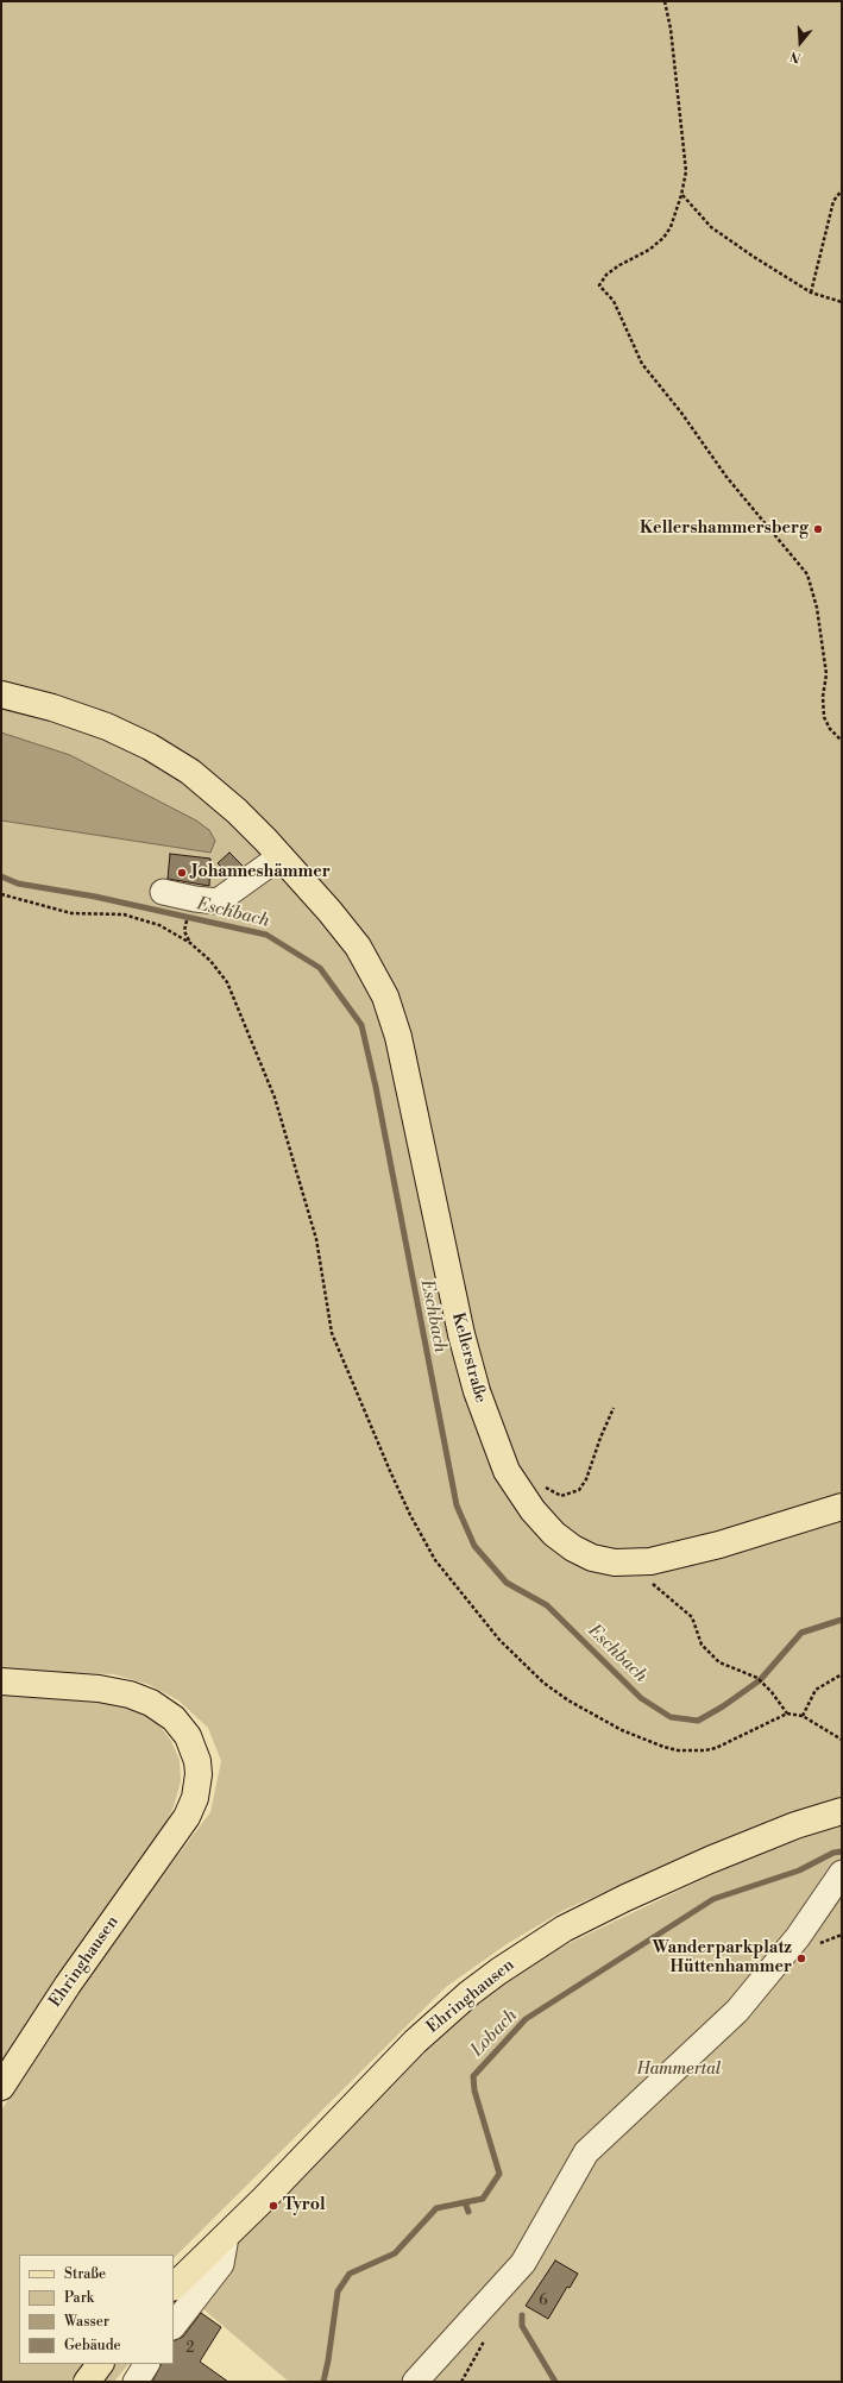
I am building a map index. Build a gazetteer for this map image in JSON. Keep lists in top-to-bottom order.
{
  "streets": {
    "main road": ["Kellerstraße", "Ehringhausen"]
  },
  "water": ["Eschbach", "Lobach"],
  "parks": ["Hammertal"],
  "places": [
    "Kellershammersberg",
    "Johanneshämmer",
    "Wanderparkplatz Hüttenhammer",
    "Tyrol"
  ],
  "house_numbers": ["6", "2"],
  "legend": [
    "Straße",
    "Park",
    "Wasser",
    "Gebäude"
  ],
  "north": "bottom"
}
